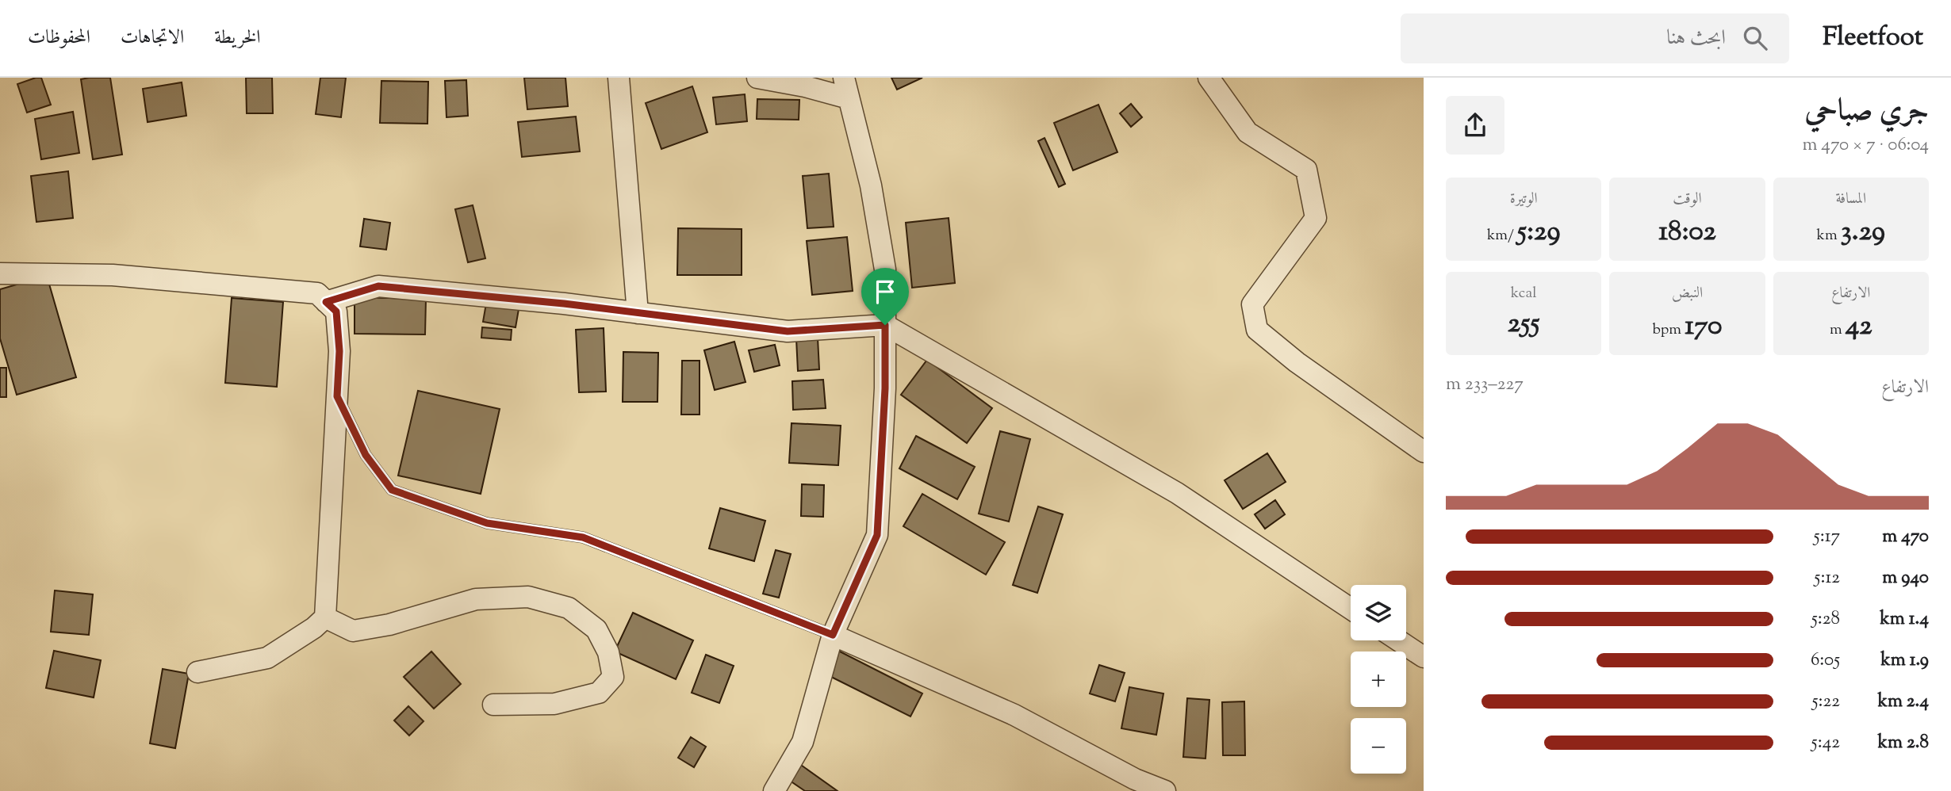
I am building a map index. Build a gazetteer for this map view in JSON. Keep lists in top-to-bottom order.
{
  "page": {
    "header": "Fleetfoot",
    "search": "ابحث هنا",
    "nav": ["الخريطة", "الاتجاهات", "المحفوظات"],
    "heading": ["جري صباحي", "06:04 · 7 × 470 m"],
    "stats": [
      ["المسافة", "3.29 km"],
      ["الوقت", "18:02"],
      ["الوتيرة", "5:29 /km"],
      ["الارتفاع", "42 m"],
      ["النبض", "170 bpm"],
      ["kcal", "255"]
    ],
    "chart": ["الارتفاع", "227–233 m"],
    "list": [
      {
        "name": "470 m",
        "note": "5:17"
      },
      {
        "name": "940 m",
        "note": "5:12"
      },
      {
        "name": "1.4 km",
        "note": "5:28"
      },
      {
        "name": "1.9 km",
        "note": "6:05"
      },
      {
        "name": "2.4 km",
        "note": "5:22"
      },
      {
        "name": "2.8 km",
        "note": "5:42"
      }
    ],
    "map_buttons": ["+", "−"]
  }
}
